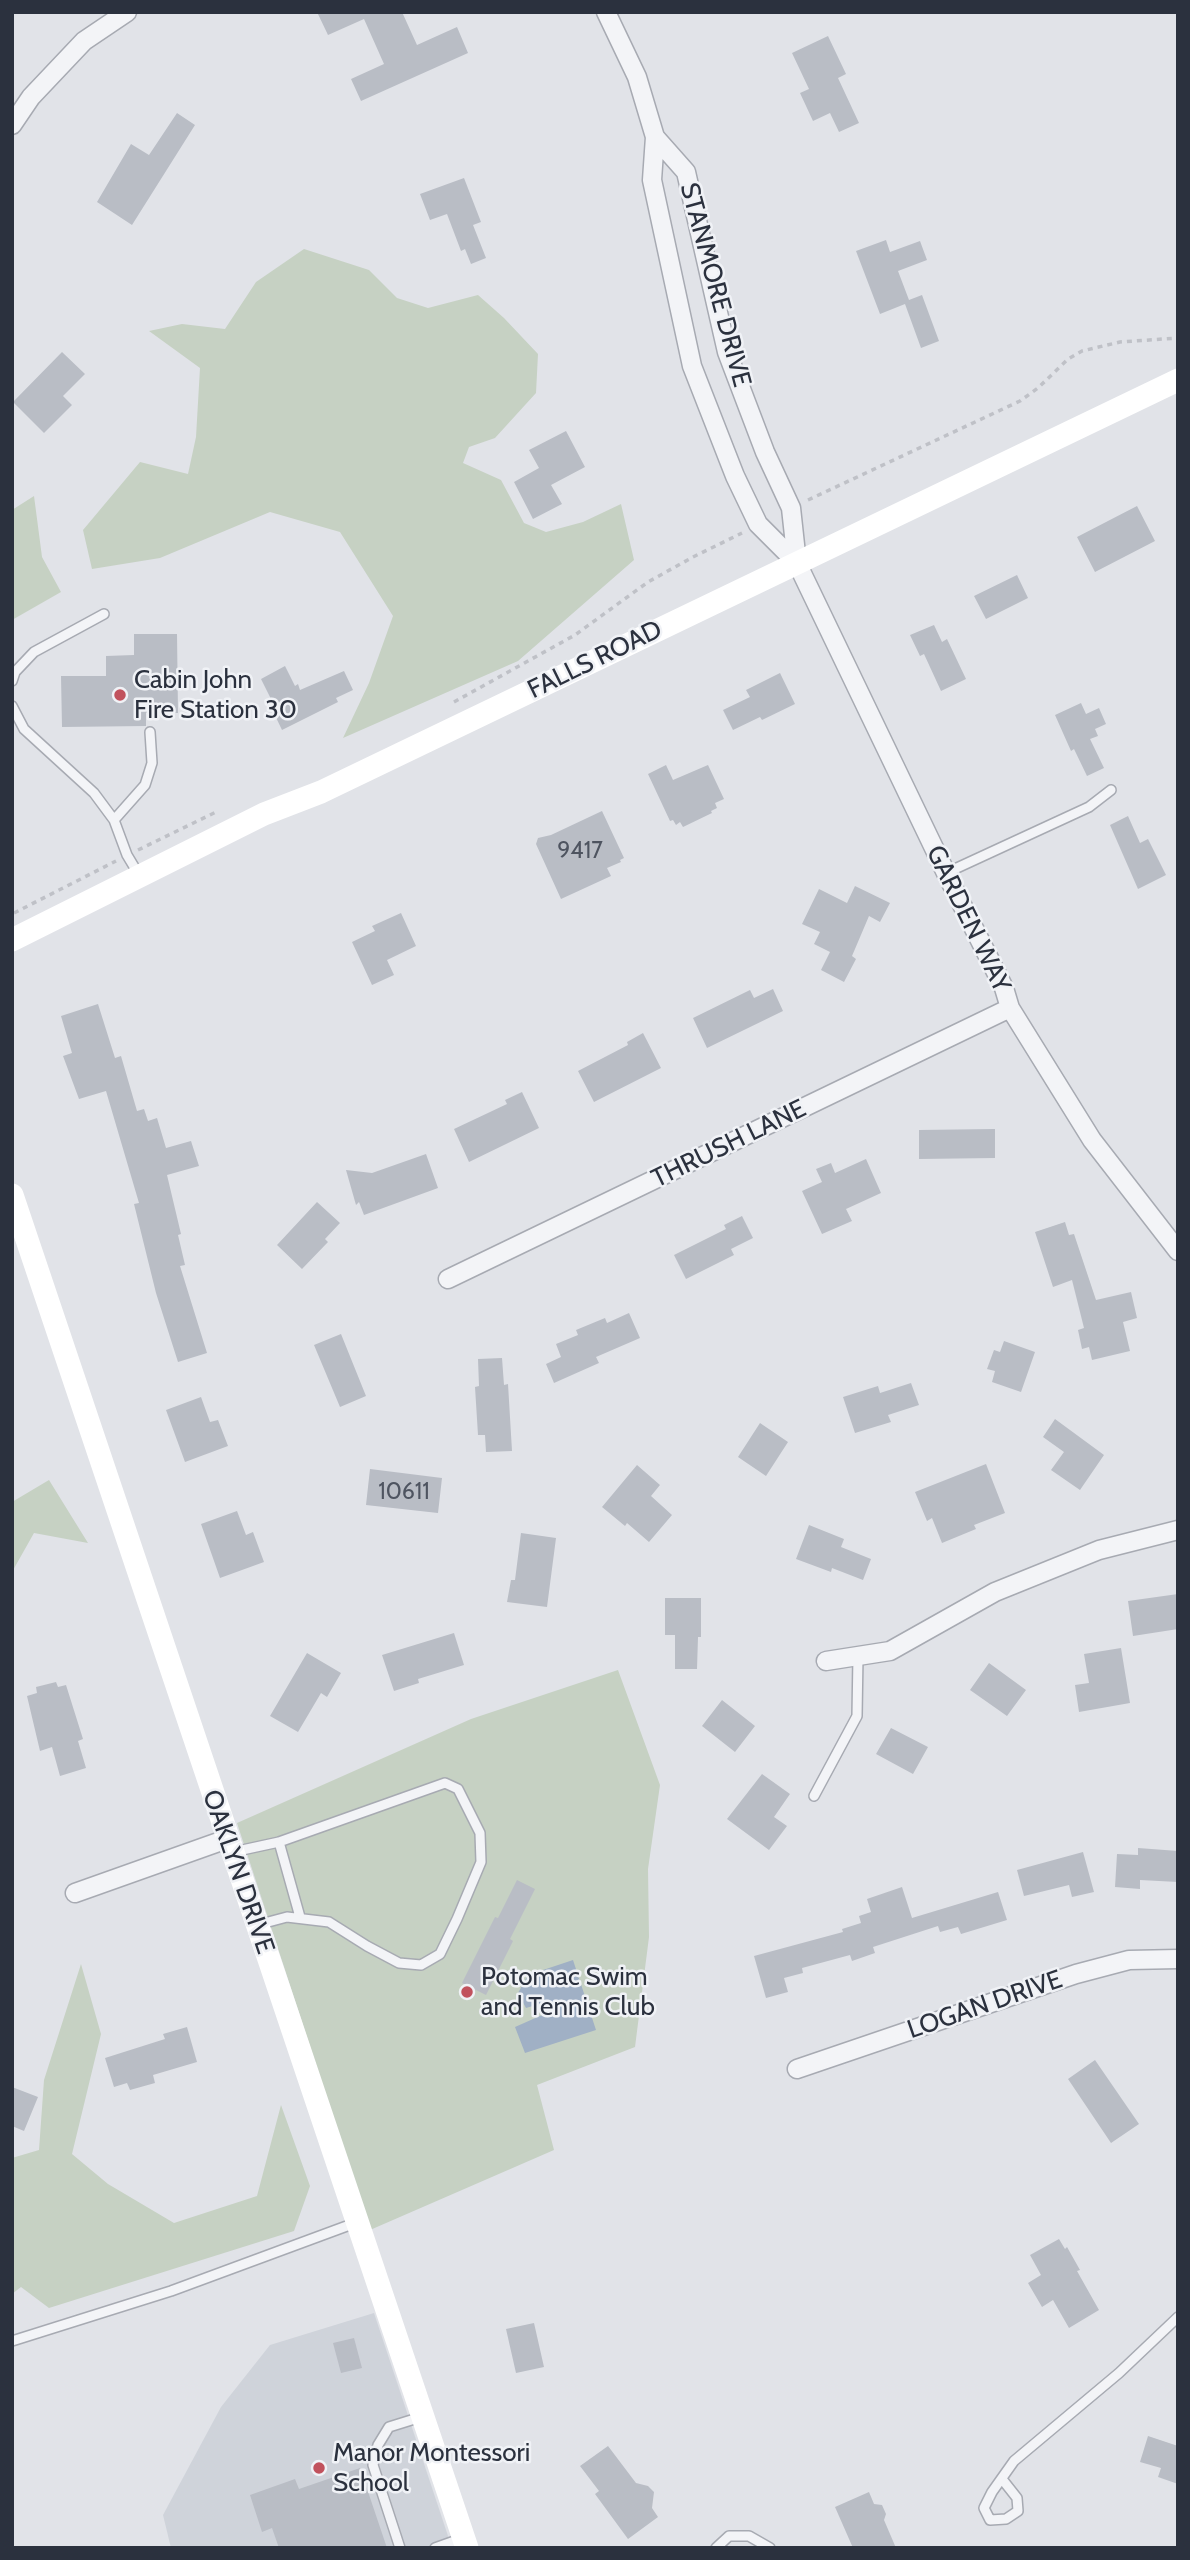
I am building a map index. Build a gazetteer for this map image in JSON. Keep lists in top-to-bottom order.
{
  "streets": {
    "street": [
      "STANMORE DRIVE",
      "FALLS ROAD",
      "GARDEN WAY",
      "THRUSH LANE",
      "OAKLYN DRIVE",
      "LOGAN DRIVE"
    ]
  },
  "crossings": [
    ["STANMORE DRIVE", "FALLS ROAD"],
    ["STANMORE DRIVE", "GARDEN WAY"],
    ["FALLS ROAD", "GARDEN WAY"],
    ["GARDEN WAY", "THRUSH LANE"]
  ],
  "places": ["Cabin John Fire Station 30", "Potomac Swim and Tennis Club", "Manor Montessori School"],
  "house_numbers": ["9417", "10611"]
}
